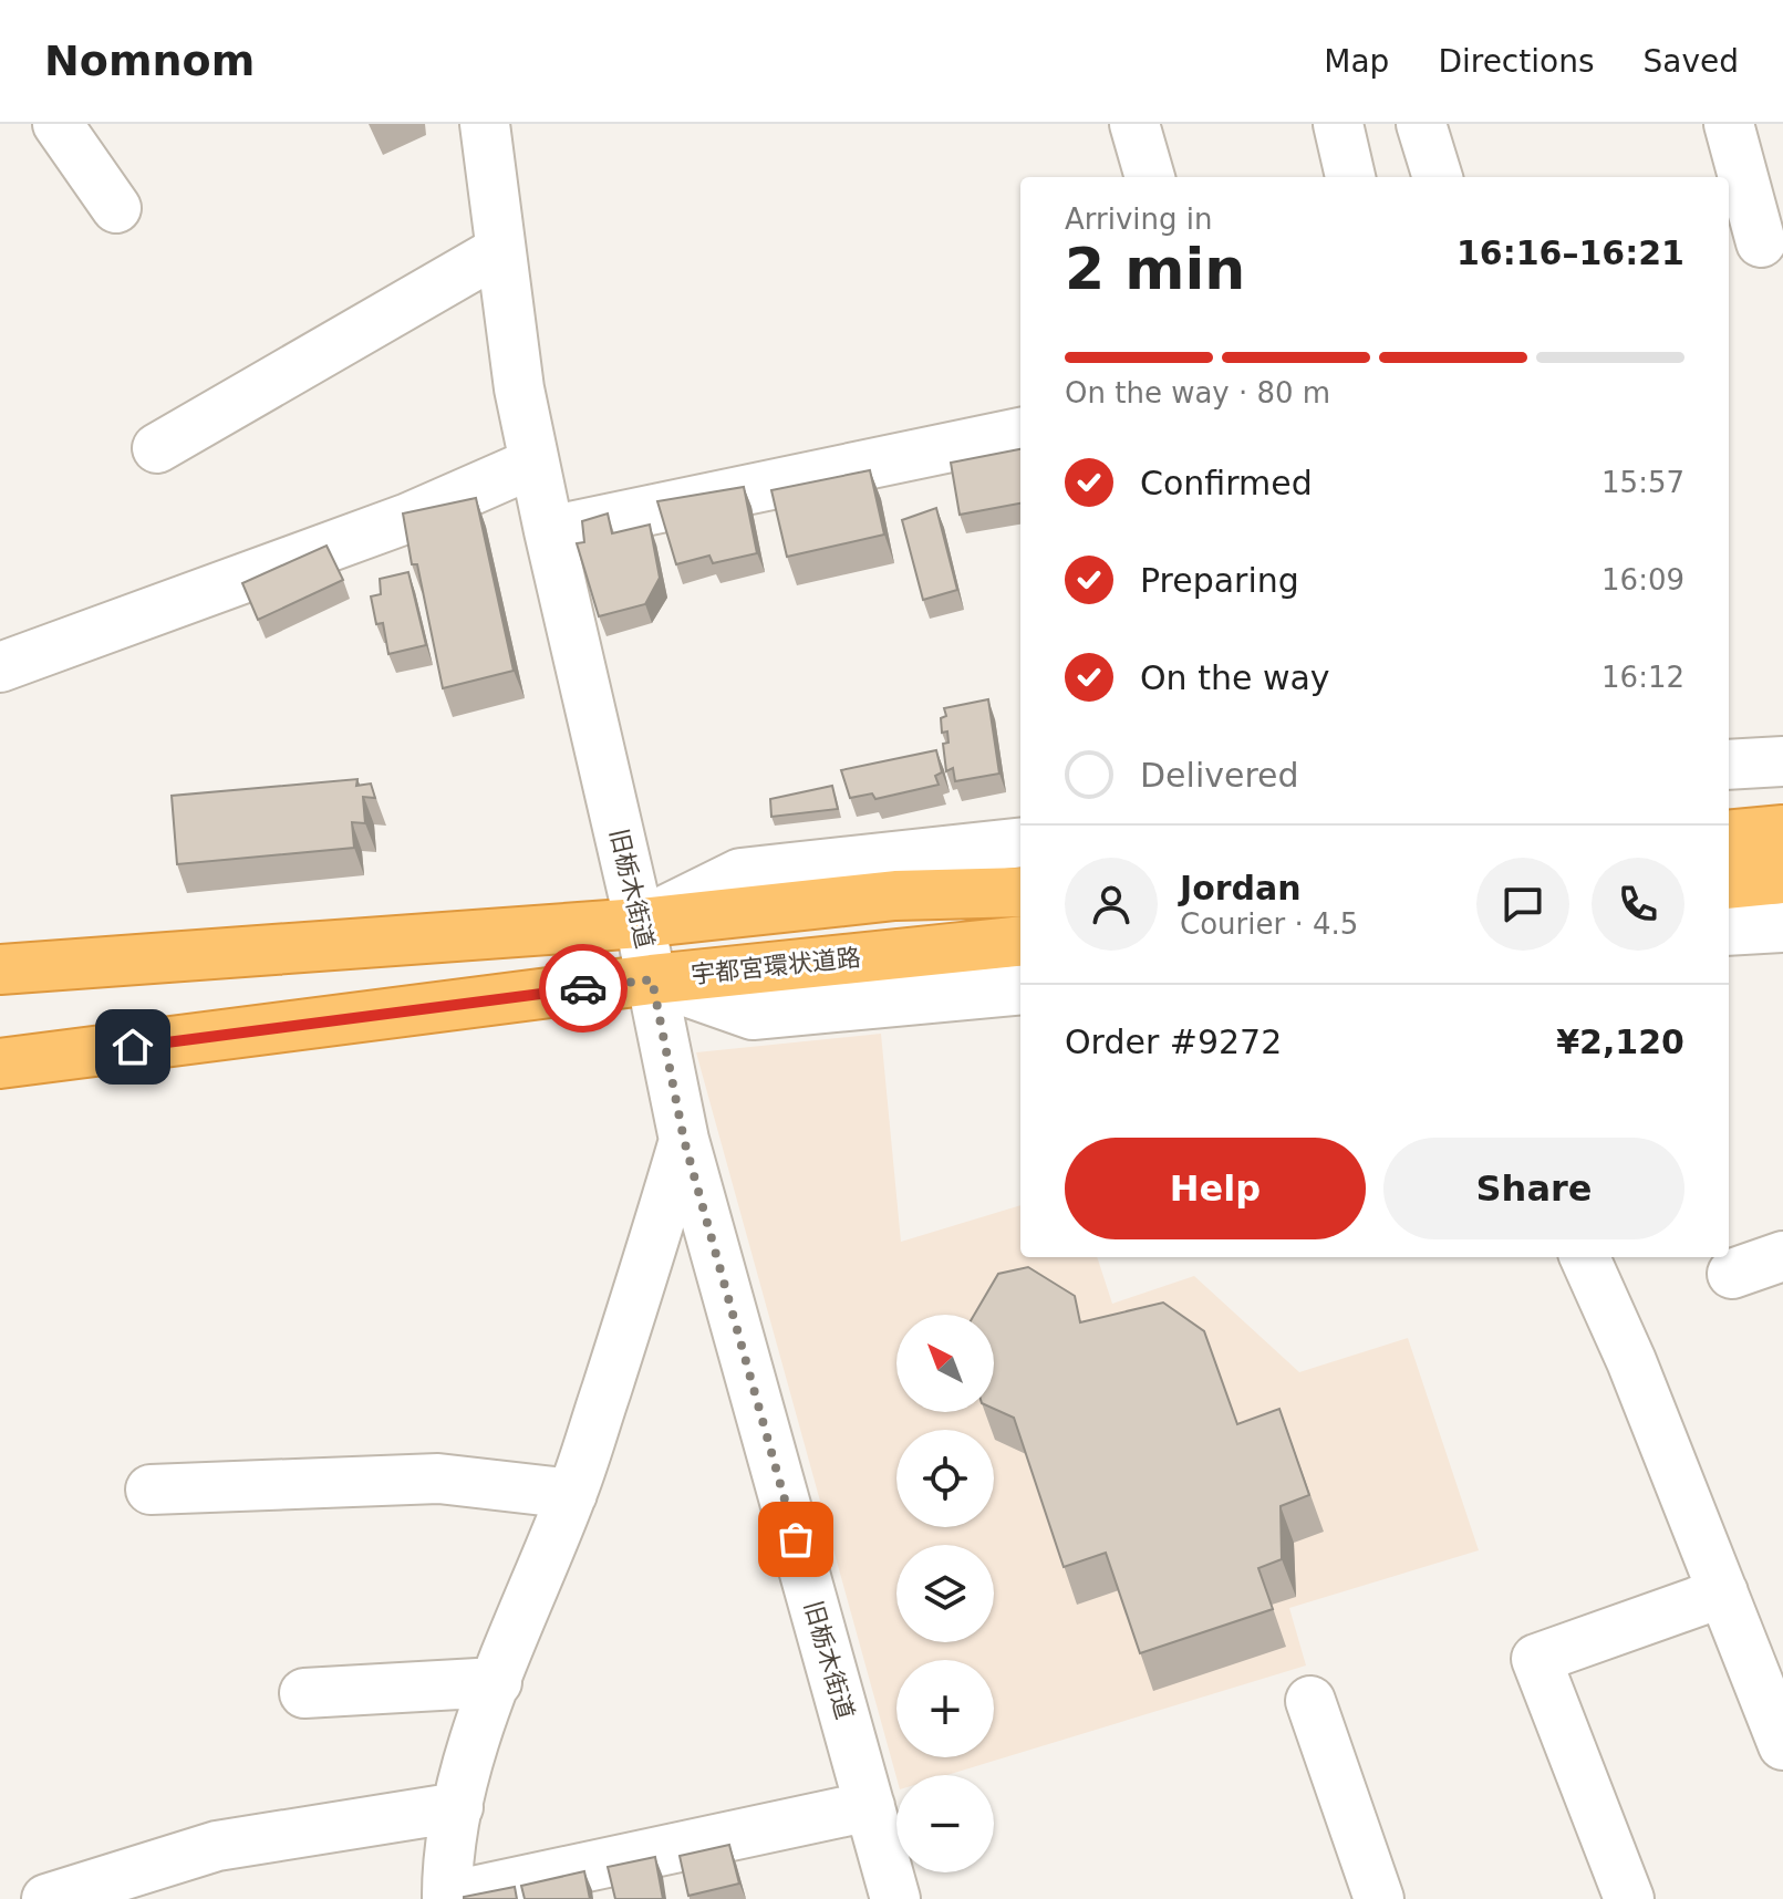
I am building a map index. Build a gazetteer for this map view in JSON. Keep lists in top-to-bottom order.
{
  "streets": {
    "highway": ["宇都宮環状道路"],
    "street": ["旧栃木街道"]
  },
  "crossings": [
    ["旧栃木街道", "宇都宮環状道路"]
  ],
  "north": "top left",
  "page": {
    "header": "Nomnom",
    "nav": ["Map", "Directions", "Saved"],
    "heading": ["2 min", "Arriving in", "16:16–16:21"],
    "panel": [
      "Jordan",
      "Courier · 4.5",
      "Order #9272",
      "¥2,120"
    ],
    "bar": "On the way · 80 m",
    "list": [
      ["Confirmed", "15:57"],
      ["Preparing", "16:09"],
      ["On the way", "16:12"],
      "Delivered"
    ],
    "buttons": ["Help", "Share"],
    "map_buttons": ["+", "−"]
  }
}
